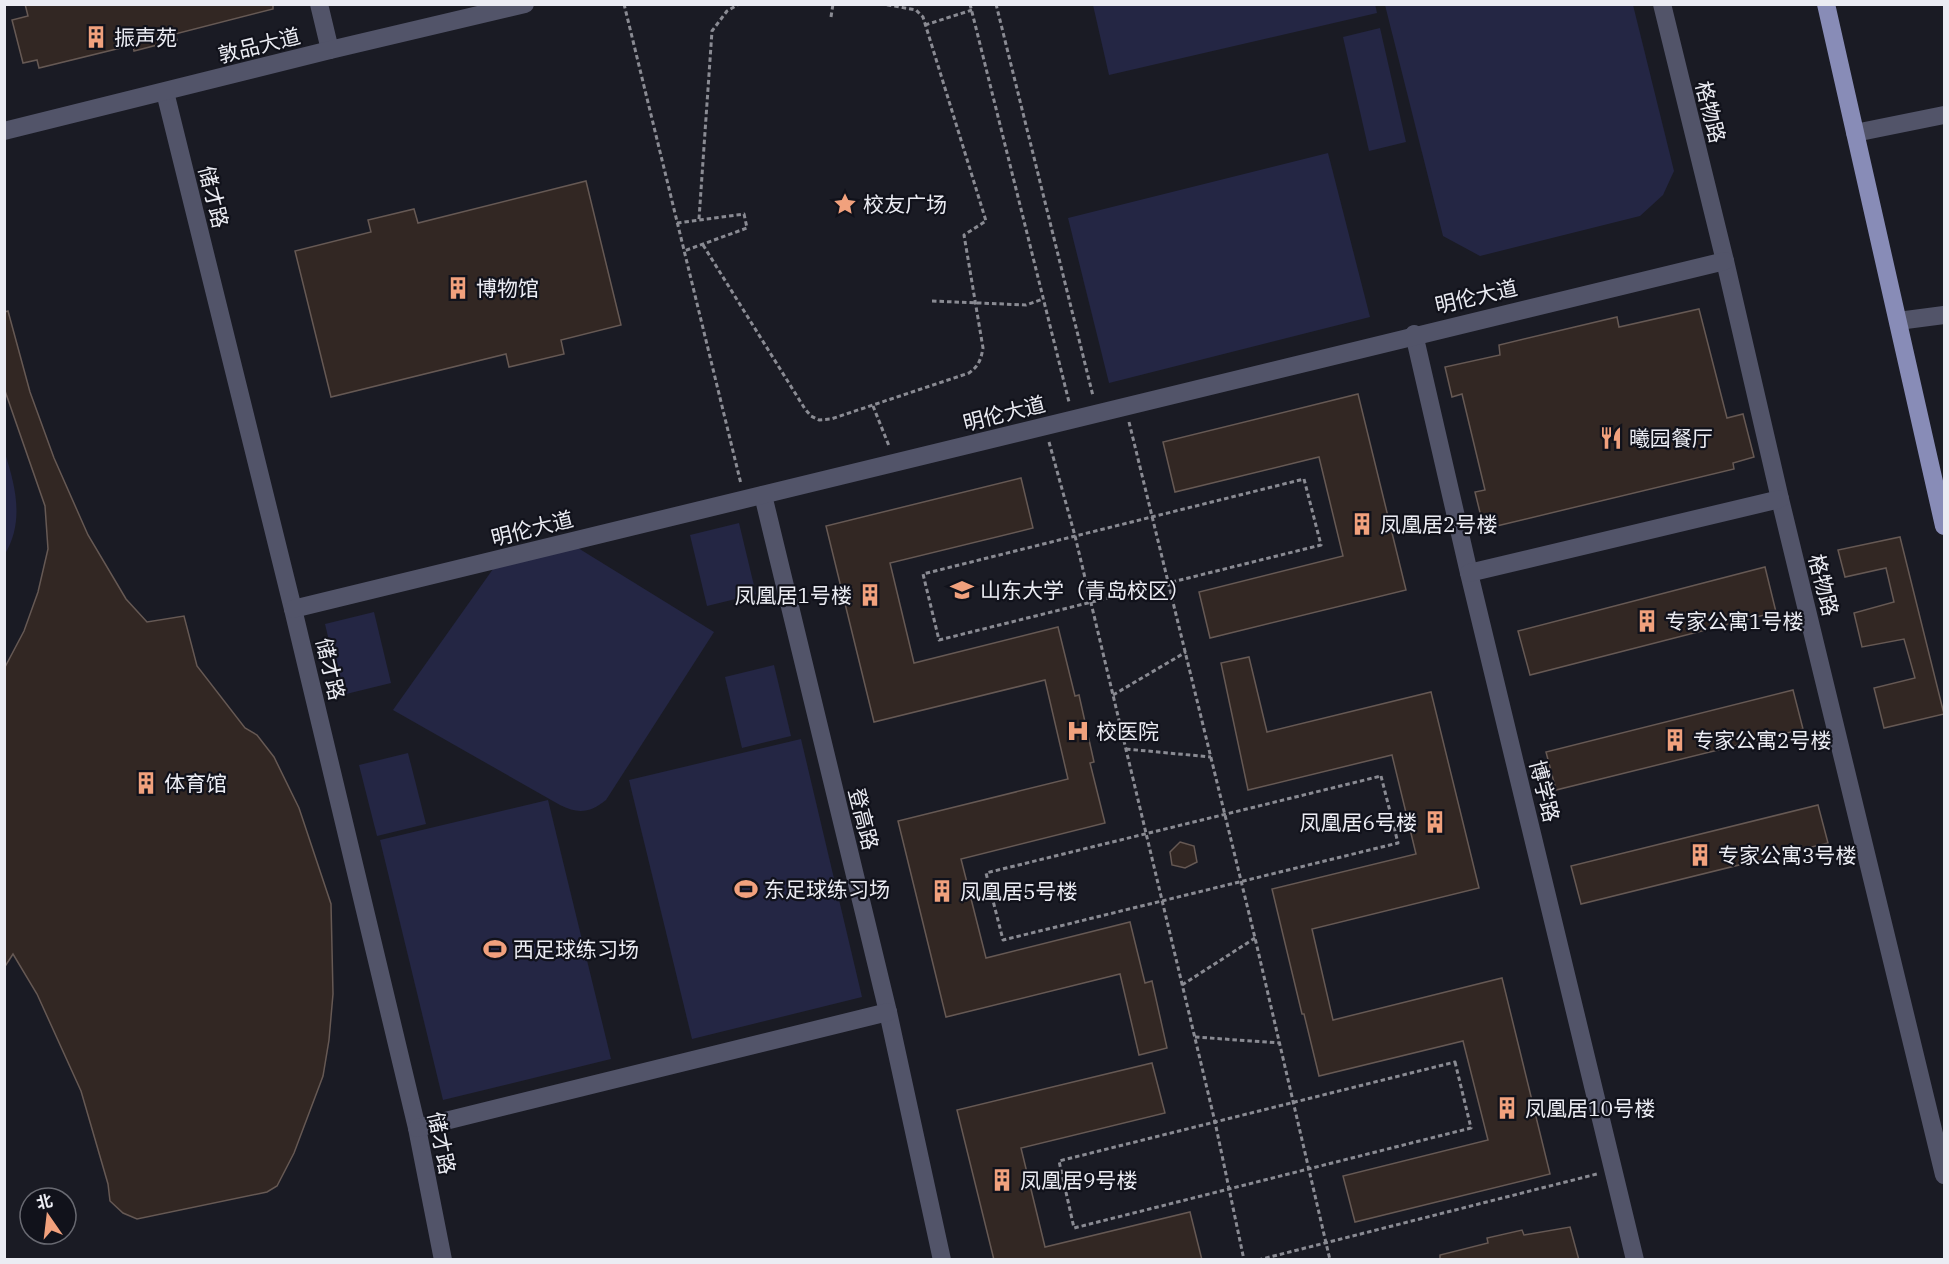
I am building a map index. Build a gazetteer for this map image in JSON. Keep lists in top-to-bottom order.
{
  "streets": {
    "street": [
      "敦品大道",
      "格物路",
      "储才路",
      "明伦大道",
      "博学路",
      "登高路"
    ]
  },
  "crossings": [
    ["敦品大道", "储才路"],
    ["格物路", "明伦大道"],
    ["储才路", "明伦大道"],
    ["明伦大道", "博学路"],
    ["明伦大道", "登高路"]
  ],
  "places": {
    "building": [
      "振声苑",
      "博物馆",
      "凤凰居2号楼",
      "凤凰居1号楼",
      "专家公寓1号楼",
      "专家公寓2号楼",
      "体育馆",
      "凤凰居6号楼",
      "专家公寓3号楼",
      "凤凰居5号楼",
      "凤凰居10号楼",
      "凤凰居9号楼"
    ],
    "place": ["校友广场"],
    "restaurant": ["曦园餐厅"],
    "school or university": ["山东大学（青岛校区）"],
    "hospital": ["校医院"],
    "sports": ["东足球练习场", "西足球练习场"]
  },
  "north": "top"
}
